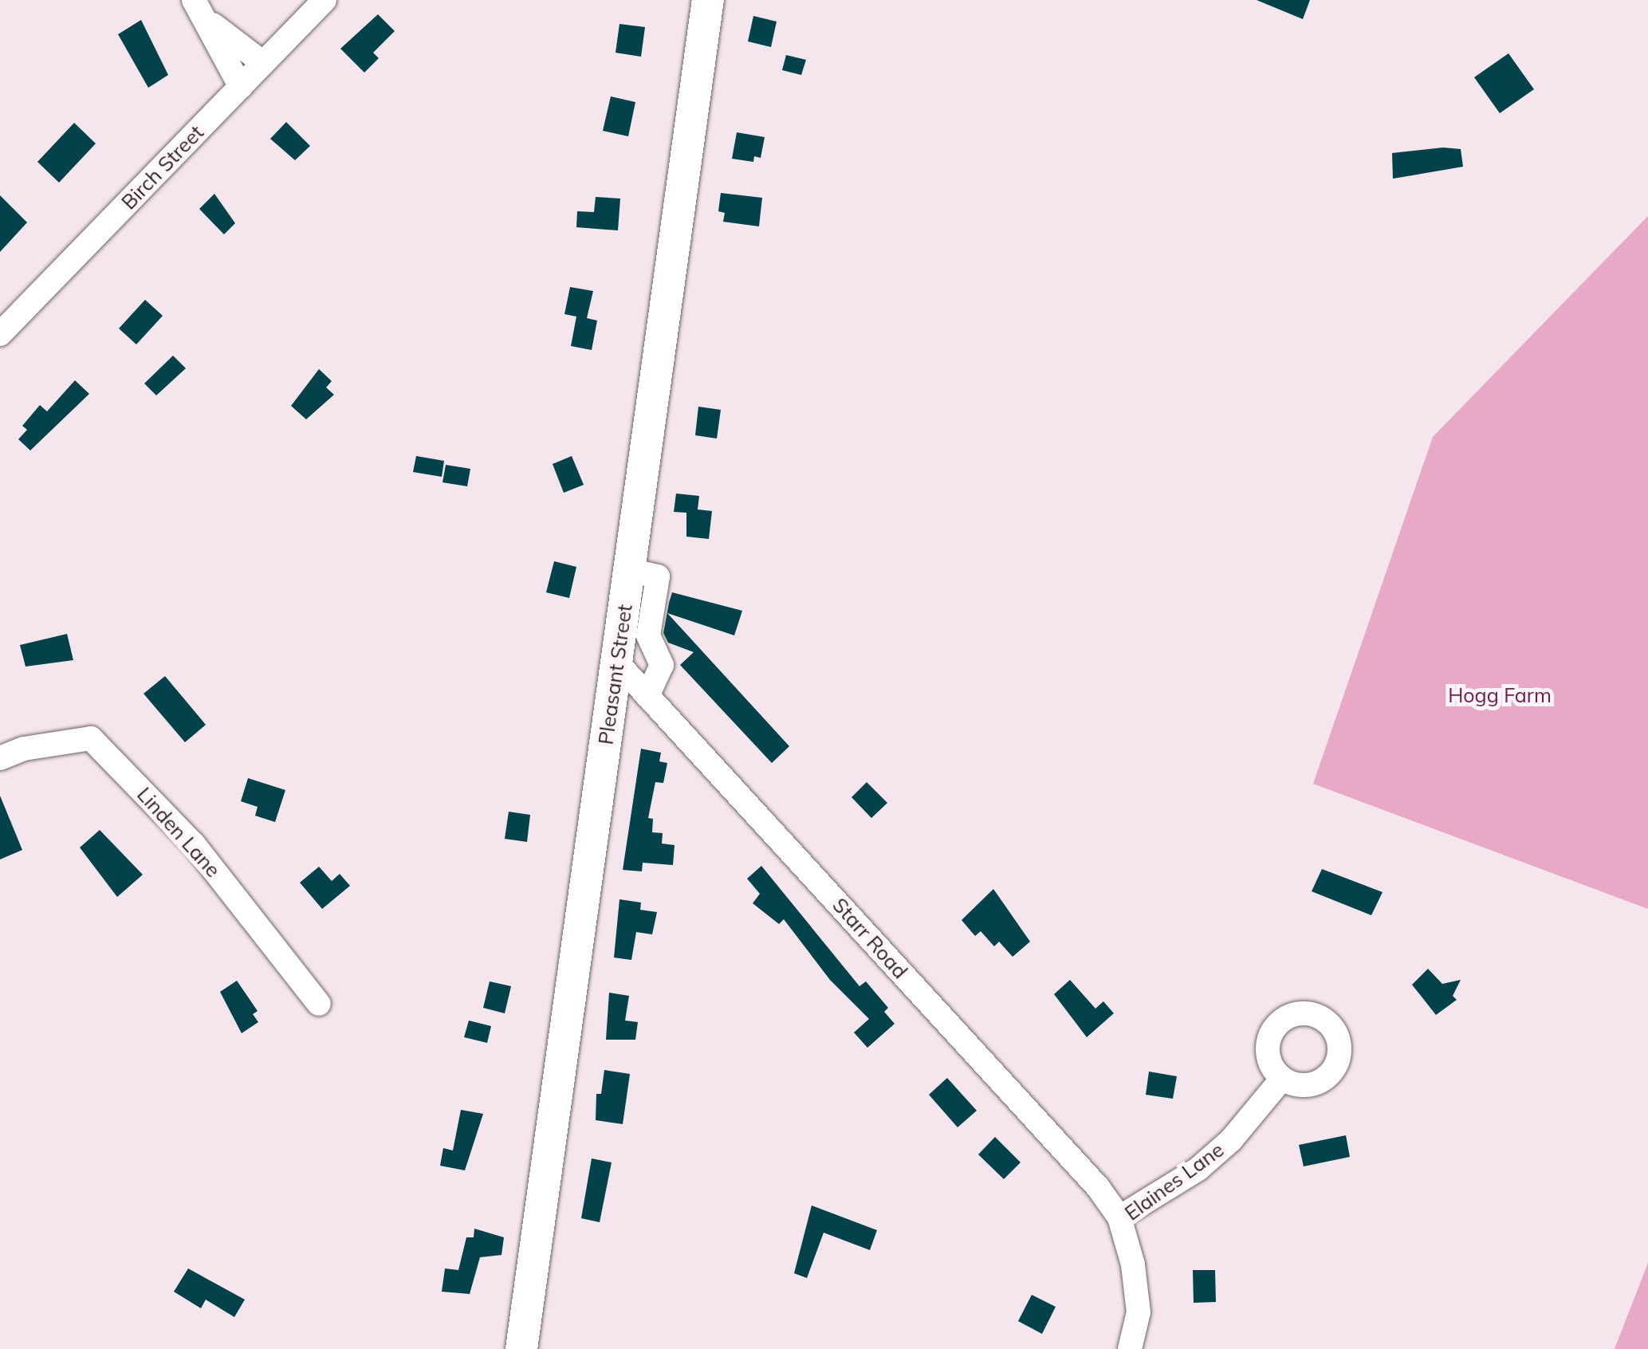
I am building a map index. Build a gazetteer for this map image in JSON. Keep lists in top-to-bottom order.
{
  "streets": {
    "main road": ["Pleasant Street"],
    "street": [
      "Birch Street",
      "Linden Lane",
      "Starr Road",
      "Elaines Lane"
    ]
  },
  "crossings": [
    ["Pleasant Street", "Starr Road"],
    ["Starr Road", "Elaines Lane"]
  ],
  "parks": ["Hogg Farm"]
}
